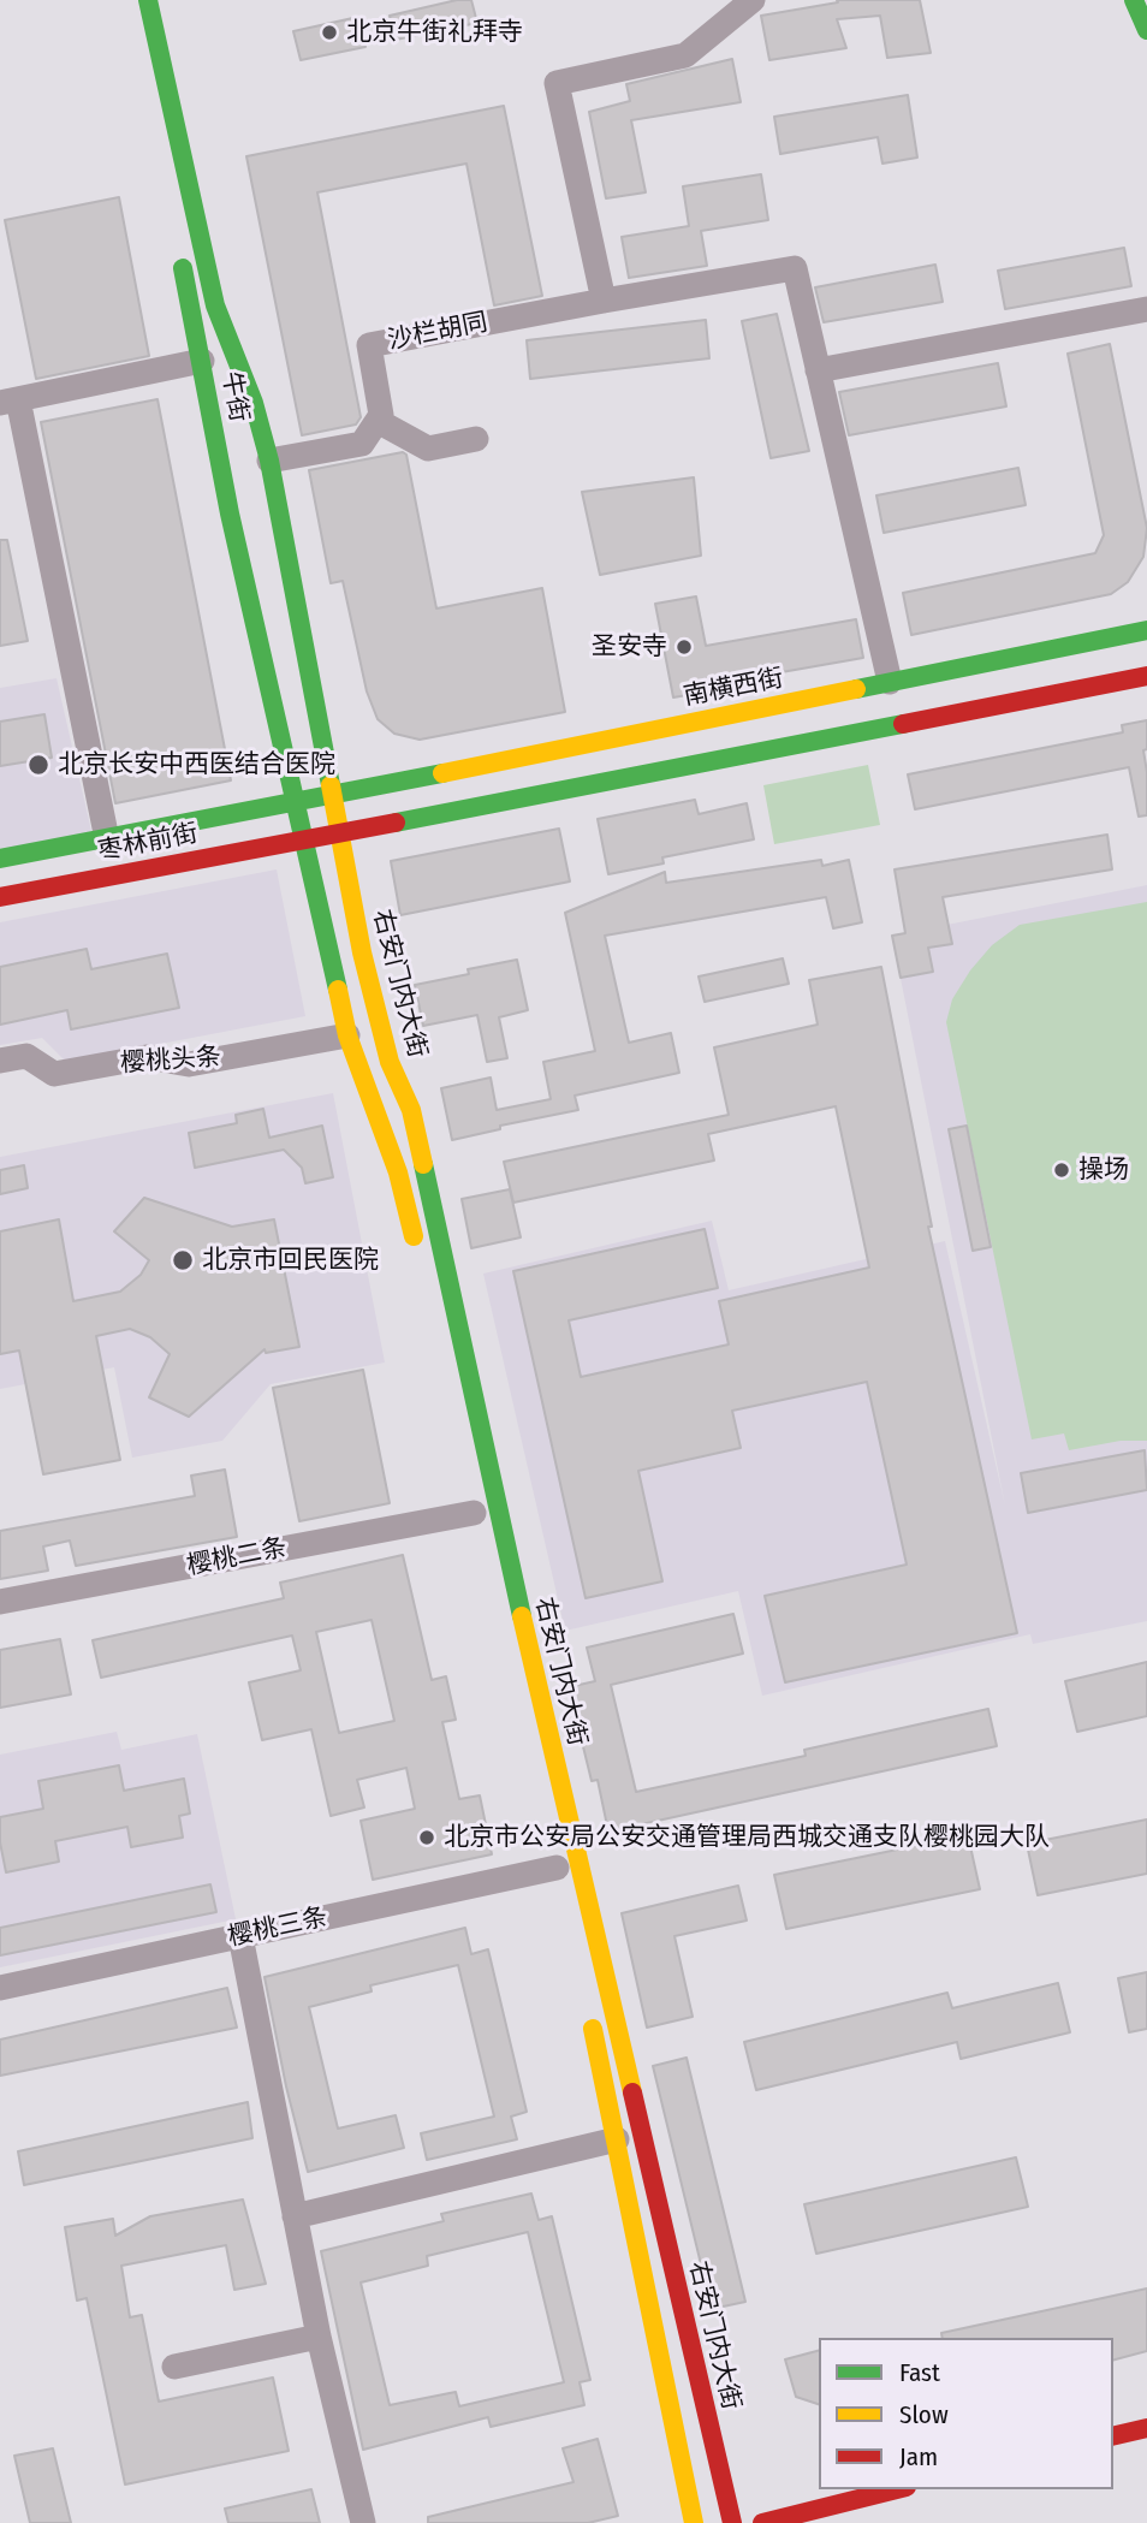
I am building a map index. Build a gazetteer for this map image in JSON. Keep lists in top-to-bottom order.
{
  "streets": {
    "main road": [
      "牛街",
      "南横西街",
      "枣林前街",
      "右安门内大街"
    ],
    "street": [
      "沙栏胡同",
      "樱桃头条",
      "樱桃二条",
      "樱桃三条"
    ]
  },
  "crossings": [
    ["牛街", "南横西街"],
    ["牛街", "枣林前街"],
    ["牛街", "右安门内大街"],
    ["南横西街", "枣林前街"],
    ["南横西街", "右安门内大街"],
    ["枣林前街", "右安门内大街"],
    ["右安门内大街", "樱桃二条"],
    ["右安门内大街", "樱桃三条"]
  ],
  "places": [
    "北京牛街礼拜寺",
    "圣安寺",
    "北京长安中西医结合医院",
    "操场",
    "北京市回民医院",
    "北京市公安局公安交通管理局西城交通支队樱桃园大队"
  ],
  "legend": ["Fast", "Slow", "Jam"]
}
